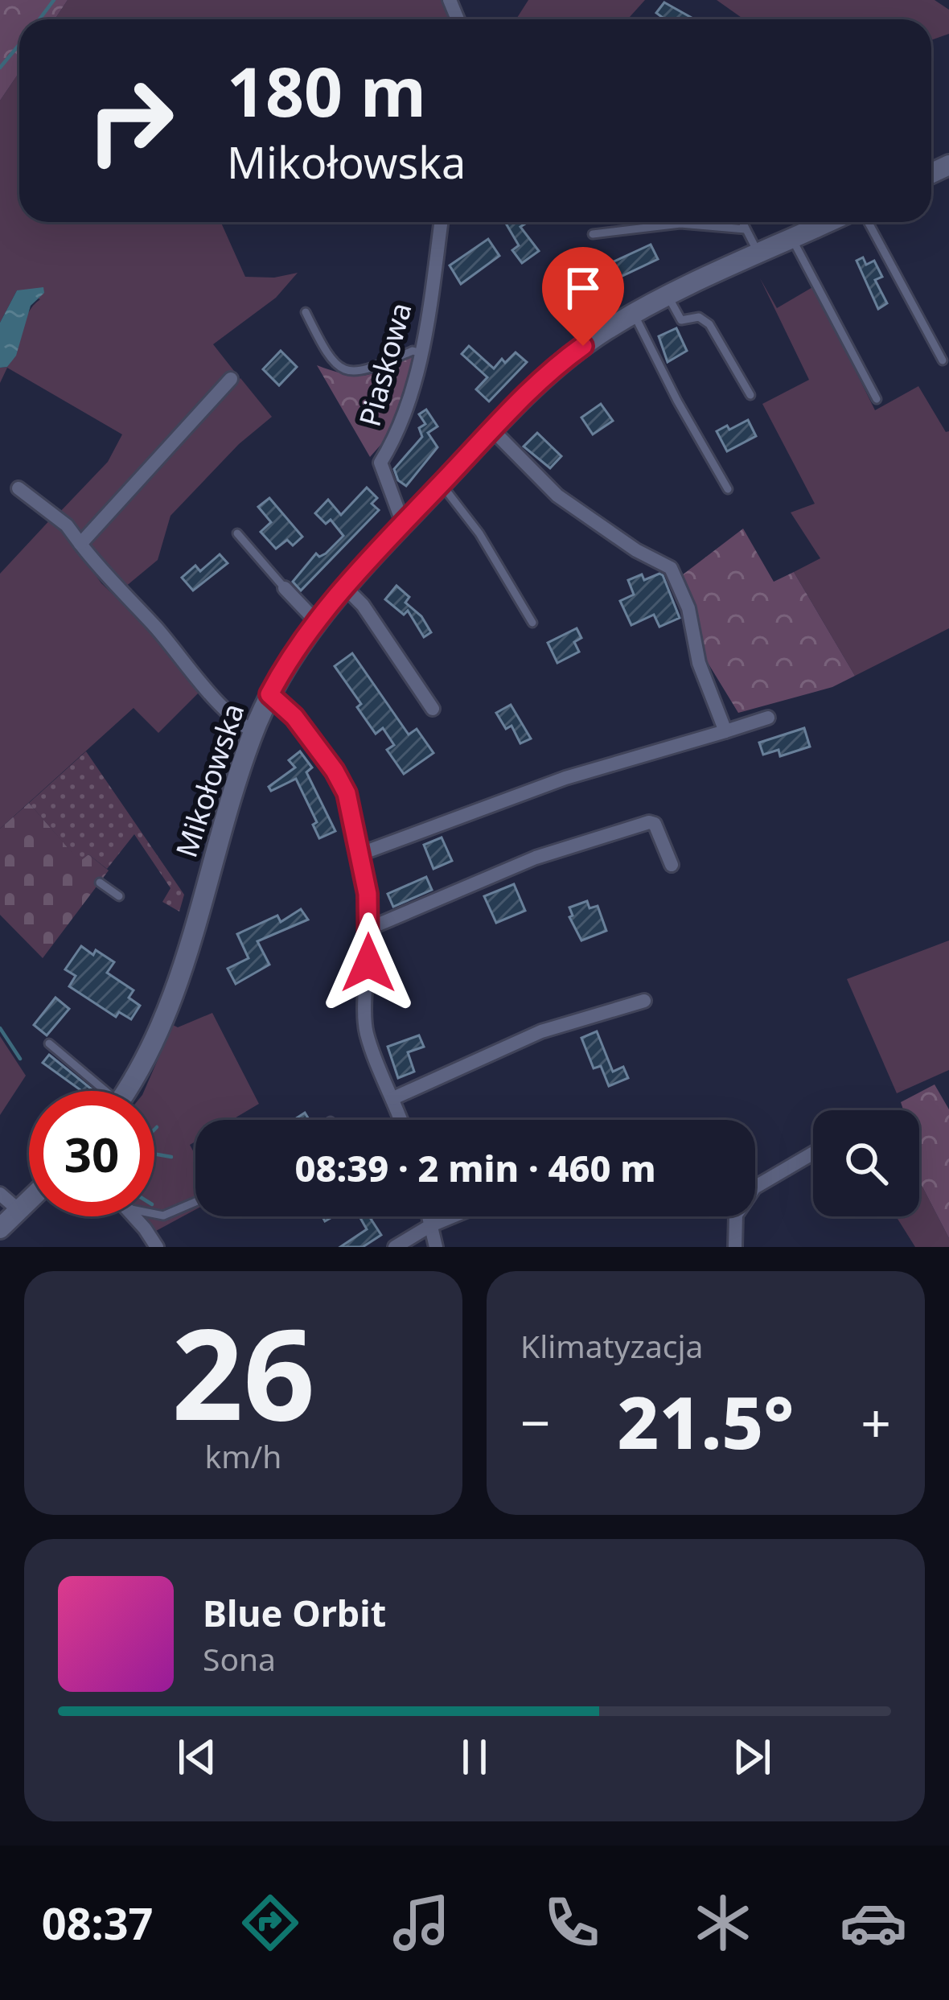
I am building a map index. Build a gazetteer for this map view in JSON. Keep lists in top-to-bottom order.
{
  "streets": {
    "main road": ["Mikołowska"],
    "street": ["Piaskowa"]
  },
  "crossings": [
    ["Piaskowa", "Mikołowska"]
  ],
  "page": {
    "turn": ["180 m", "Mikołowska"],
    "limit": "30",
    "trip": "08:39 · 2 min · 460 m",
    "tile": [
      ["26", "km/h"],
      "Klimatyzacja"
    ],
    "heat": ["−", "21.5°", "+"],
    "song": ["Blue Orbit", "Sona"],
    "tabs": "08:37"
  }
}
